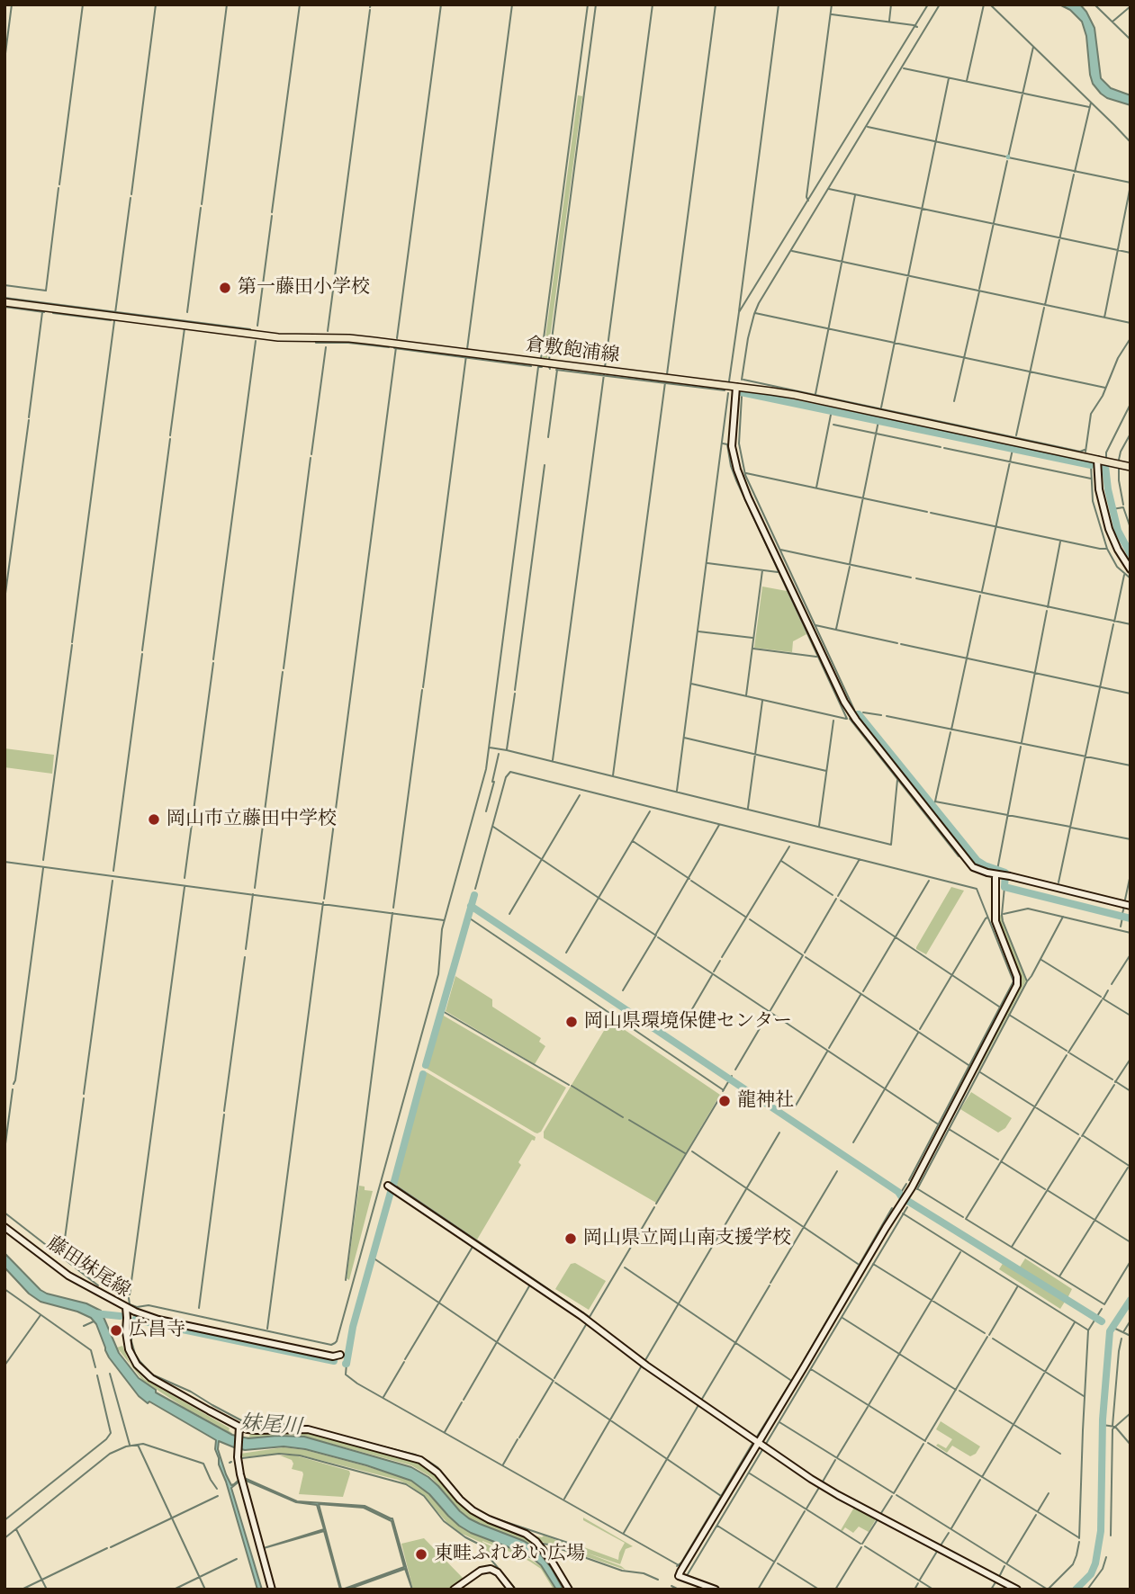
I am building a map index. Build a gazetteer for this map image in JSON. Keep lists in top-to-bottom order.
{
  "streets": {
    "main road": ["倉敷飽浦線"],
    "street": ["藤田妹尾線"]
  },
  "water": ["妹尾川"],
  "places": [
    "第一藤田小学校",
    "岡山市立藤田中学校",
    "岡山県環境保健センター",
    "龍神社",
    "岡山県立岡山南支援学校",
    "広昌寺",
    "東畦ふれあい広場"
  ]
}
